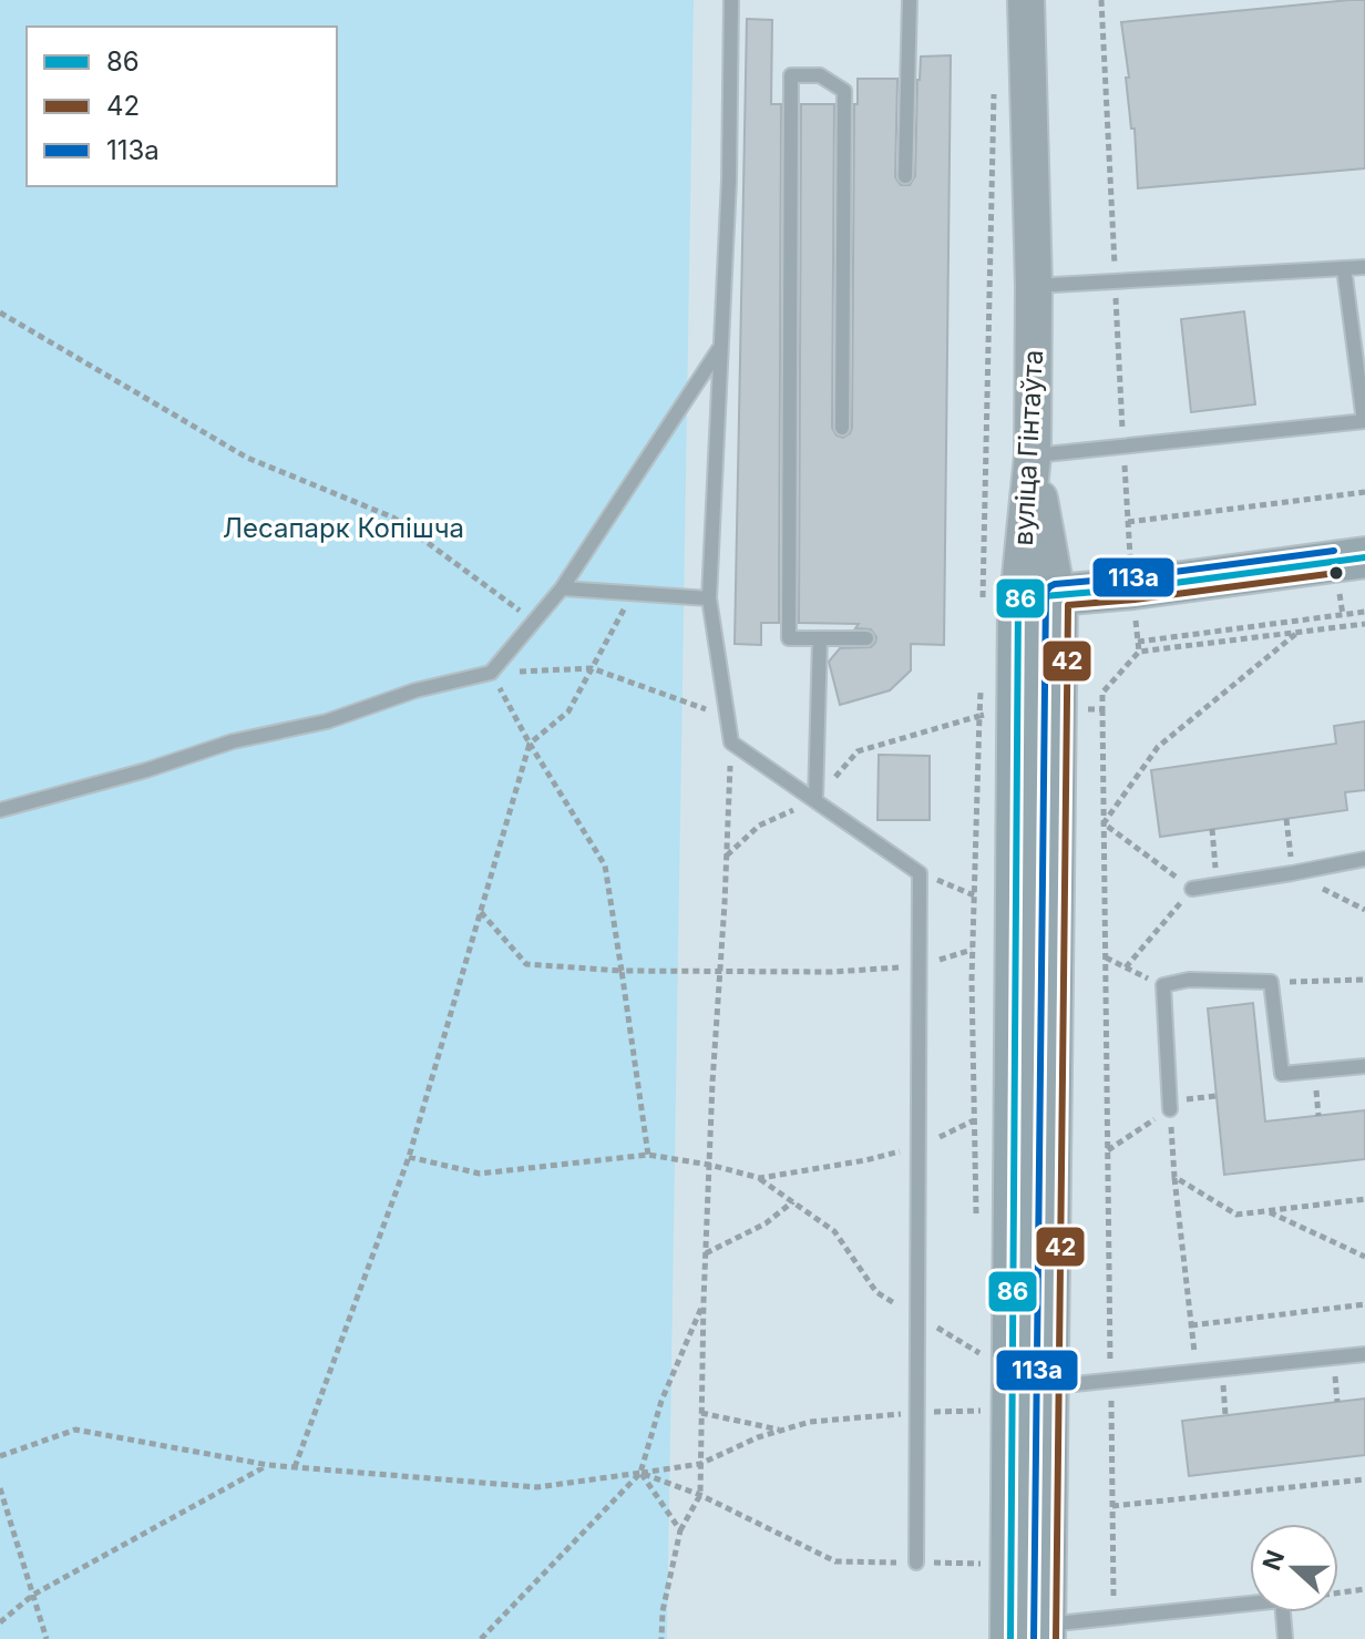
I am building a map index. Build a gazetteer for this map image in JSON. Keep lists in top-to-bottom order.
{
  "streets": {
    "street": ["вуліца Гінтаўта"]
  },
  "parks": ["Лесапарк Копішча"],
  "lines": ["transit line 113а", "transit line 86", "transit line 42"],
  "legend": ["86", "42", "113а"],
  "north": "left"
}
